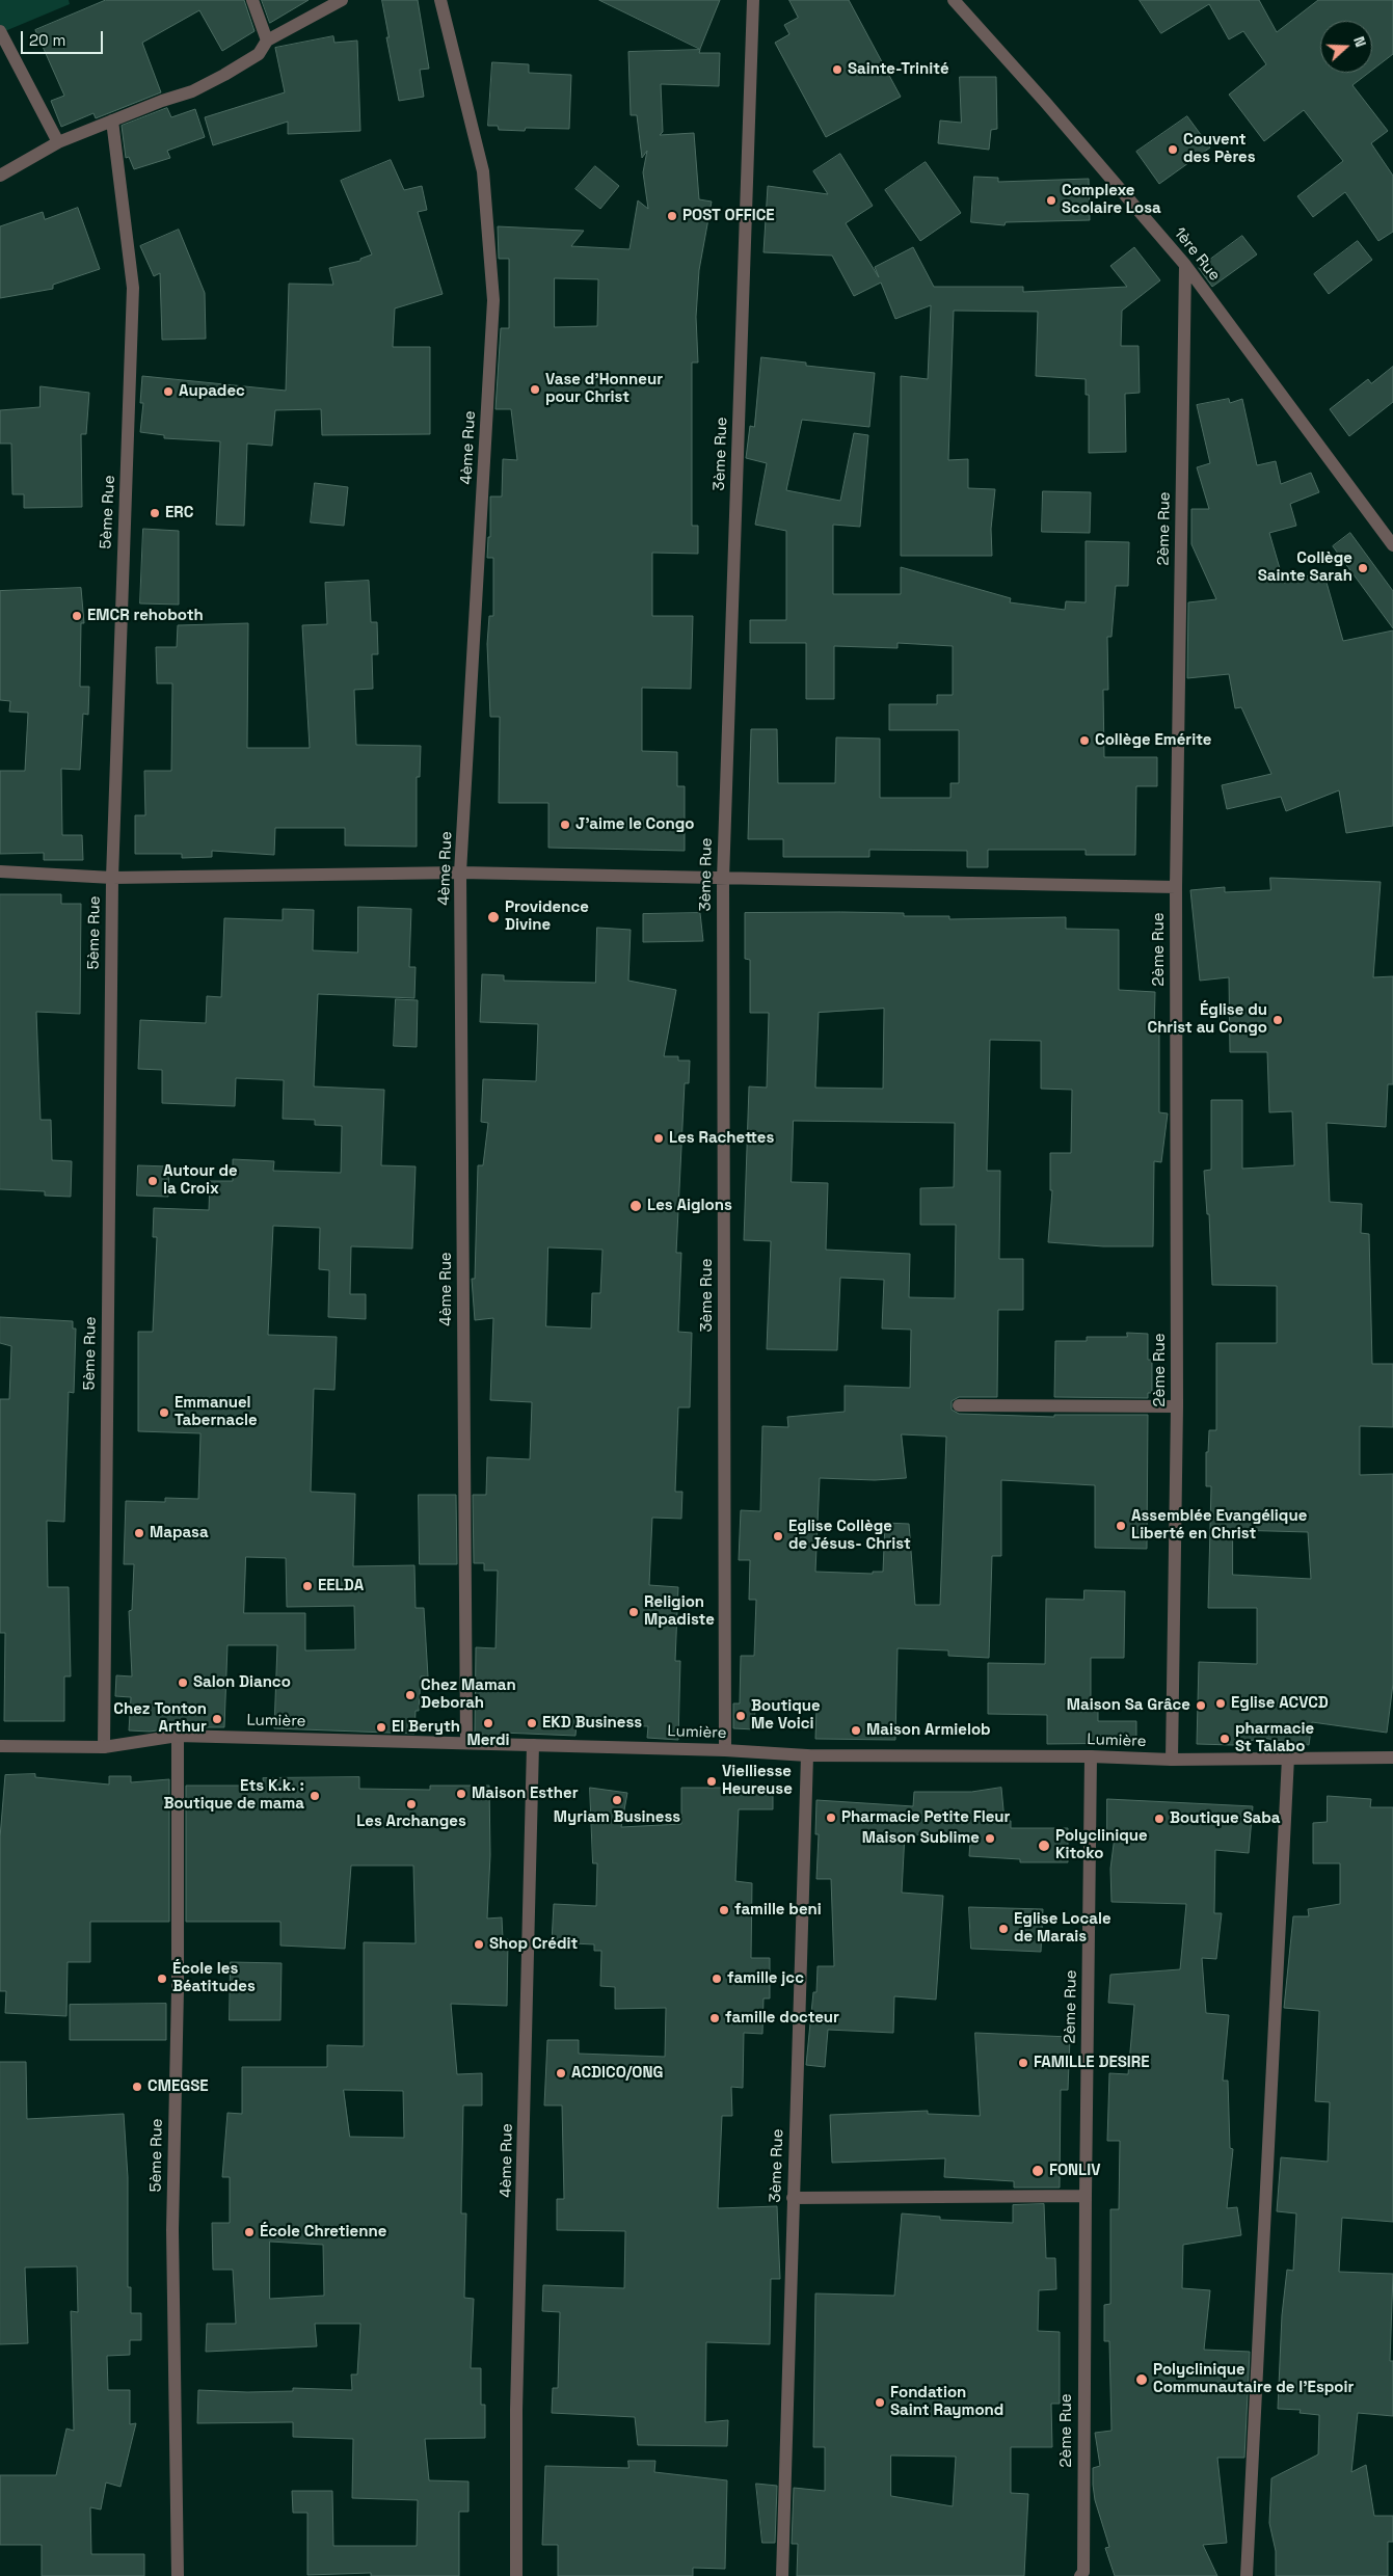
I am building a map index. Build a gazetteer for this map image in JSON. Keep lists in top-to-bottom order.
{
  "streets": {
    "street": [
      "1ère Rue",
      "4ème Rue",
      "3ème Rue",
      "5ème Rue",
      "2ème Rue",
      "Lumière"
    ]
  },
  "crossings": [
    ["1ère Rue", "2ème Rue"],
    ["4ème Rue", "Lumière"],
    ["3ème Rue", "Lumière"],
    ["5ème Rue", "Lumière"],
    ["2ème Rue", "Lumière"]
  ],
  "places": [
    "Sainte-Trinité",
    "Couvent des Pères",
    "Complexe Scolaire Losa",
    "POST OFFICE",
    "Vase d'Honneur pour Christ",
    "Aupadec",
    "ERC",
    "Collège Sainte Sarah",
    "EMCR rehoboth",
    "Collège Emérite",
    "J'aime le Congo",
    "Providence Divine",
    "Église du Christ au Congo",
    "Les Rachettes",
    "Autour de la Croix",
    "Les Aiglons",
    "Emmanuel Tabernacle",
    "Assemblée Evangélique Liberté en Christ",
    "Mapasa",
    "Eglise Collège de Jésus- Christ",
    "EELDA",
    "Religion Mpadiste",
    "Salon Dianco",
    "Chez Maman Deborah",
    "Eglise ACVCD",
    "Maison Sa Grâce",
    "Boutique Me Voici",
    "Chez Tonton Arthur",
    "Merdi",
    "EKD Business",
    "El Beryth",
    "Maison Armielob",
    "pharmacie St Talabo",
    "Vielliesse Heureuse",
    "Maison Esther",
    "Ets K.k. : Boutique de mama",
    "Myriam Business",
    "Les Archanges",
    "Pharmacie Petite Fleur",
    "Boutique Saba",
    "Maison Sublime",
    "Polyclinique Kitoko",
    "famille beni",
    "Eglise Locale de Marais",
    "Shop Crédit",
    "École les Béatitudes",
    "famille jcc",
    "famille docteur",
    "FAMILLE DESIRE",
    "ACDICO/ONG",
    "CMEGSE",
    "FONLIV",
    "École Chretienne",
    "Polyclinique Communautaire de l'Espoir",
    "Fondation Saint Raymond"
  ],
  "scale_bar": "20 m",
  "north": "right"
}
